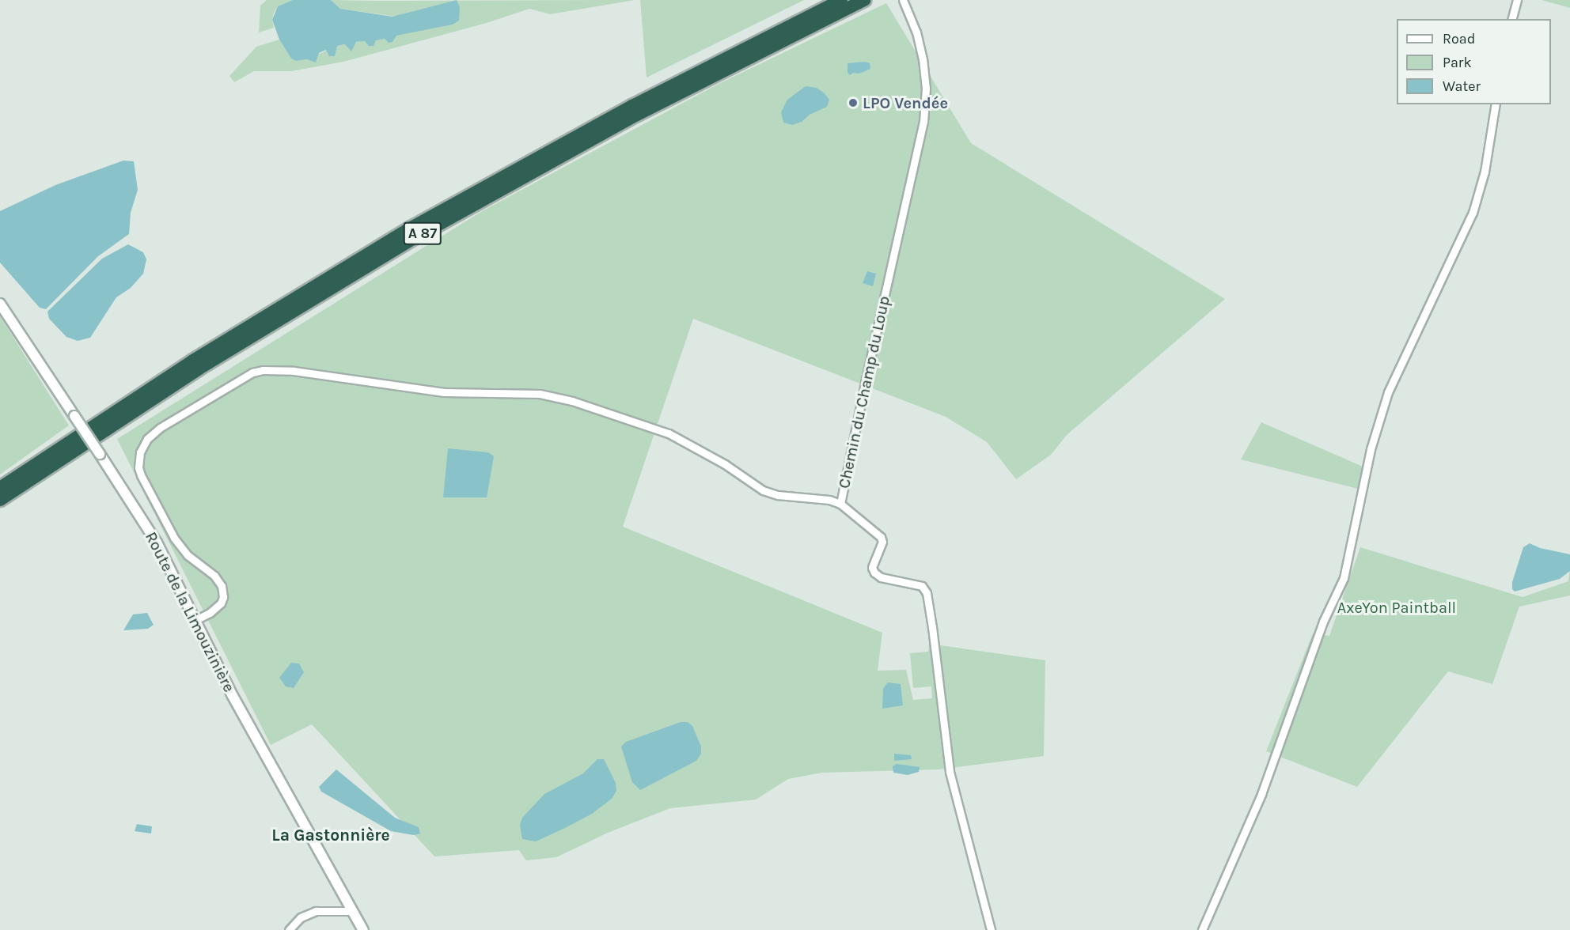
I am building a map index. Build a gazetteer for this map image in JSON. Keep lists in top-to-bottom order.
{
  "streets": {
    "highway": ["A 87"],
    "street": ["Chemin du Champ du Loup", "Route de la Limouzinière"]
  },
  "districts": ["La Gastonnière"],
  "parks": ["AxeYon Paintball"],
  "places": ["LPO Vendée"],
  "legend": ["Road", "Park", "Water"]
}
